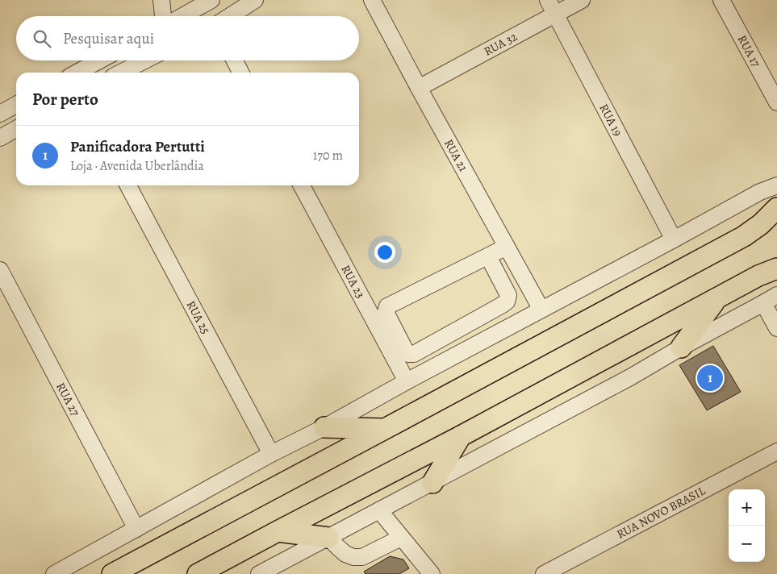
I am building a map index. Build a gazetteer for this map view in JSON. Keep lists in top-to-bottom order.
{
  "streets": {
    "street": [
      "RUA 32",
      "RUA 17",
      "RUA 19",
      "RUA 21",
      "RUA 23",
      "RUA 25",
      "RUA 27",
      "RUA NOVO BRASIL"
    ]
  },
  "crossings": [
    ["RUA 32", "RUA 19"],
    ["RUA 32", "RUA 21"]
  ],
  "page": {
    "search": "Pesquisar aqui",
    "heading": "Por perto",
    "list": [
      {
        "mark": "1",
        "name": "Panificadora Pertutti",
        "note": "Loja · Avenida Uberlândia",
        "value": "170 m"
      }
    ],
    "pins": "1",
    "map_buttons": ["+", "−"]
  }
}
